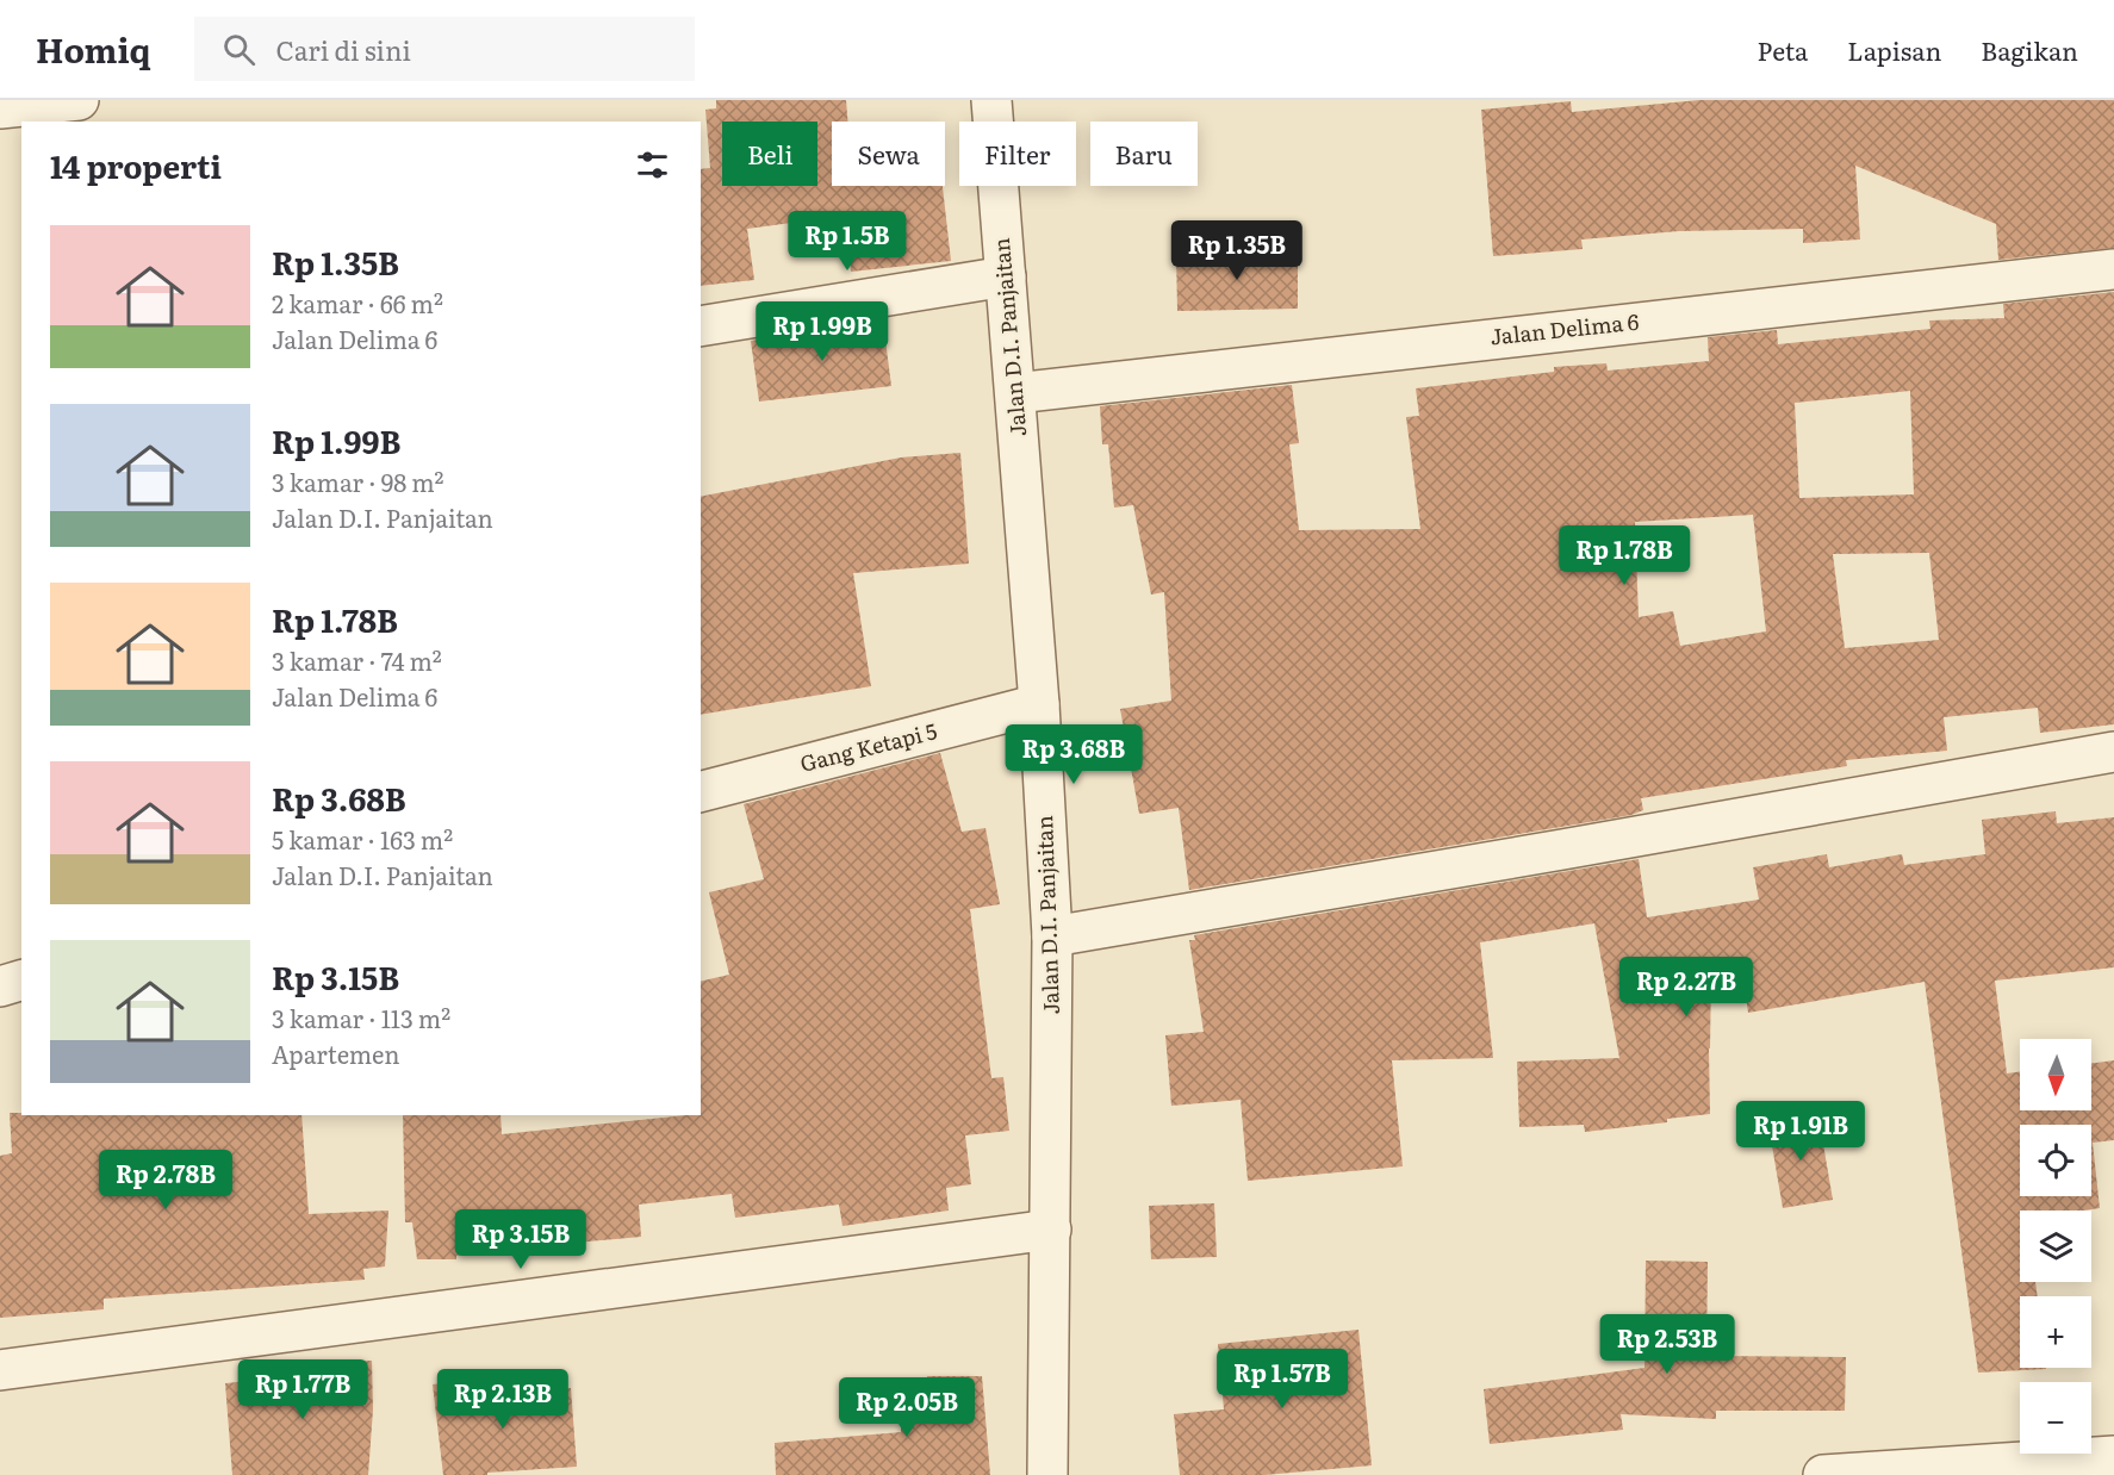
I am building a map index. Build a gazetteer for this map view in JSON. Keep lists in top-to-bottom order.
{
  "streets": {
    "street": ["Jalan Delima 6", "Jalan D.I. Panjaitan", "Gang Ketapi 5"]
  },
  "crossings": [
    ["Jalan Delima 6", "Jalan D.I. Panjaitan"],
    ["Jalan D.I. Panjaitan", "Gang Ketapi 5"]
  ],
  "north": "bottom",
  "page": {
    "header": "Homiq",
    "search": "Cari di sini",
    "nav": ["Peta", "Lapisan", "Bagikan"],
    "chip": [
      "Beli",
      "Sewa",
      "Filter",
      "Baru"
    ],
    "heading": "14 properti",
    "list": [
      {
        "name": "Rp 1.35B",
        "note": "2 kamar · 66 m² · Jalan Delima 6"
      },
      {
        "name": "Rp 1.99B",
        "note": "3 kamar · 98 m² · Jalan D.I. Panjaitan"
      },
      {
        "name": "Rp 1.78B",
        "note": "3 kamar · 74 m² · Jalan Delima 6"
      },
      {
        "name": "Rp 3.68B",
        "note": "5 kamar · 163 m² · Jalan D.I. Panjaitan"
      },
      {
        "name": "Rp 3.15B",
        "note": "3 kamar · 113 m² · Apartemen"
      }
    ],
    "price": [
      "Rp 1.5B",
      "Rp 1.35B",
      "Rp 1.99B",
      "Rp 1.78B",
      "Rp 3.68B",
      "Rp 2.27B",
      "Rp 1.91B",
      "Rp 2.78B",
      "Rp 3.15B",
      "Rp 2.53B",
      "Rp 1.57B",
      "Rp 1.77B",
      "Rp 2.13B",
      "Rp 2.05B"
    ],
    "map_buttons": ["+", "−"]
  }
}
